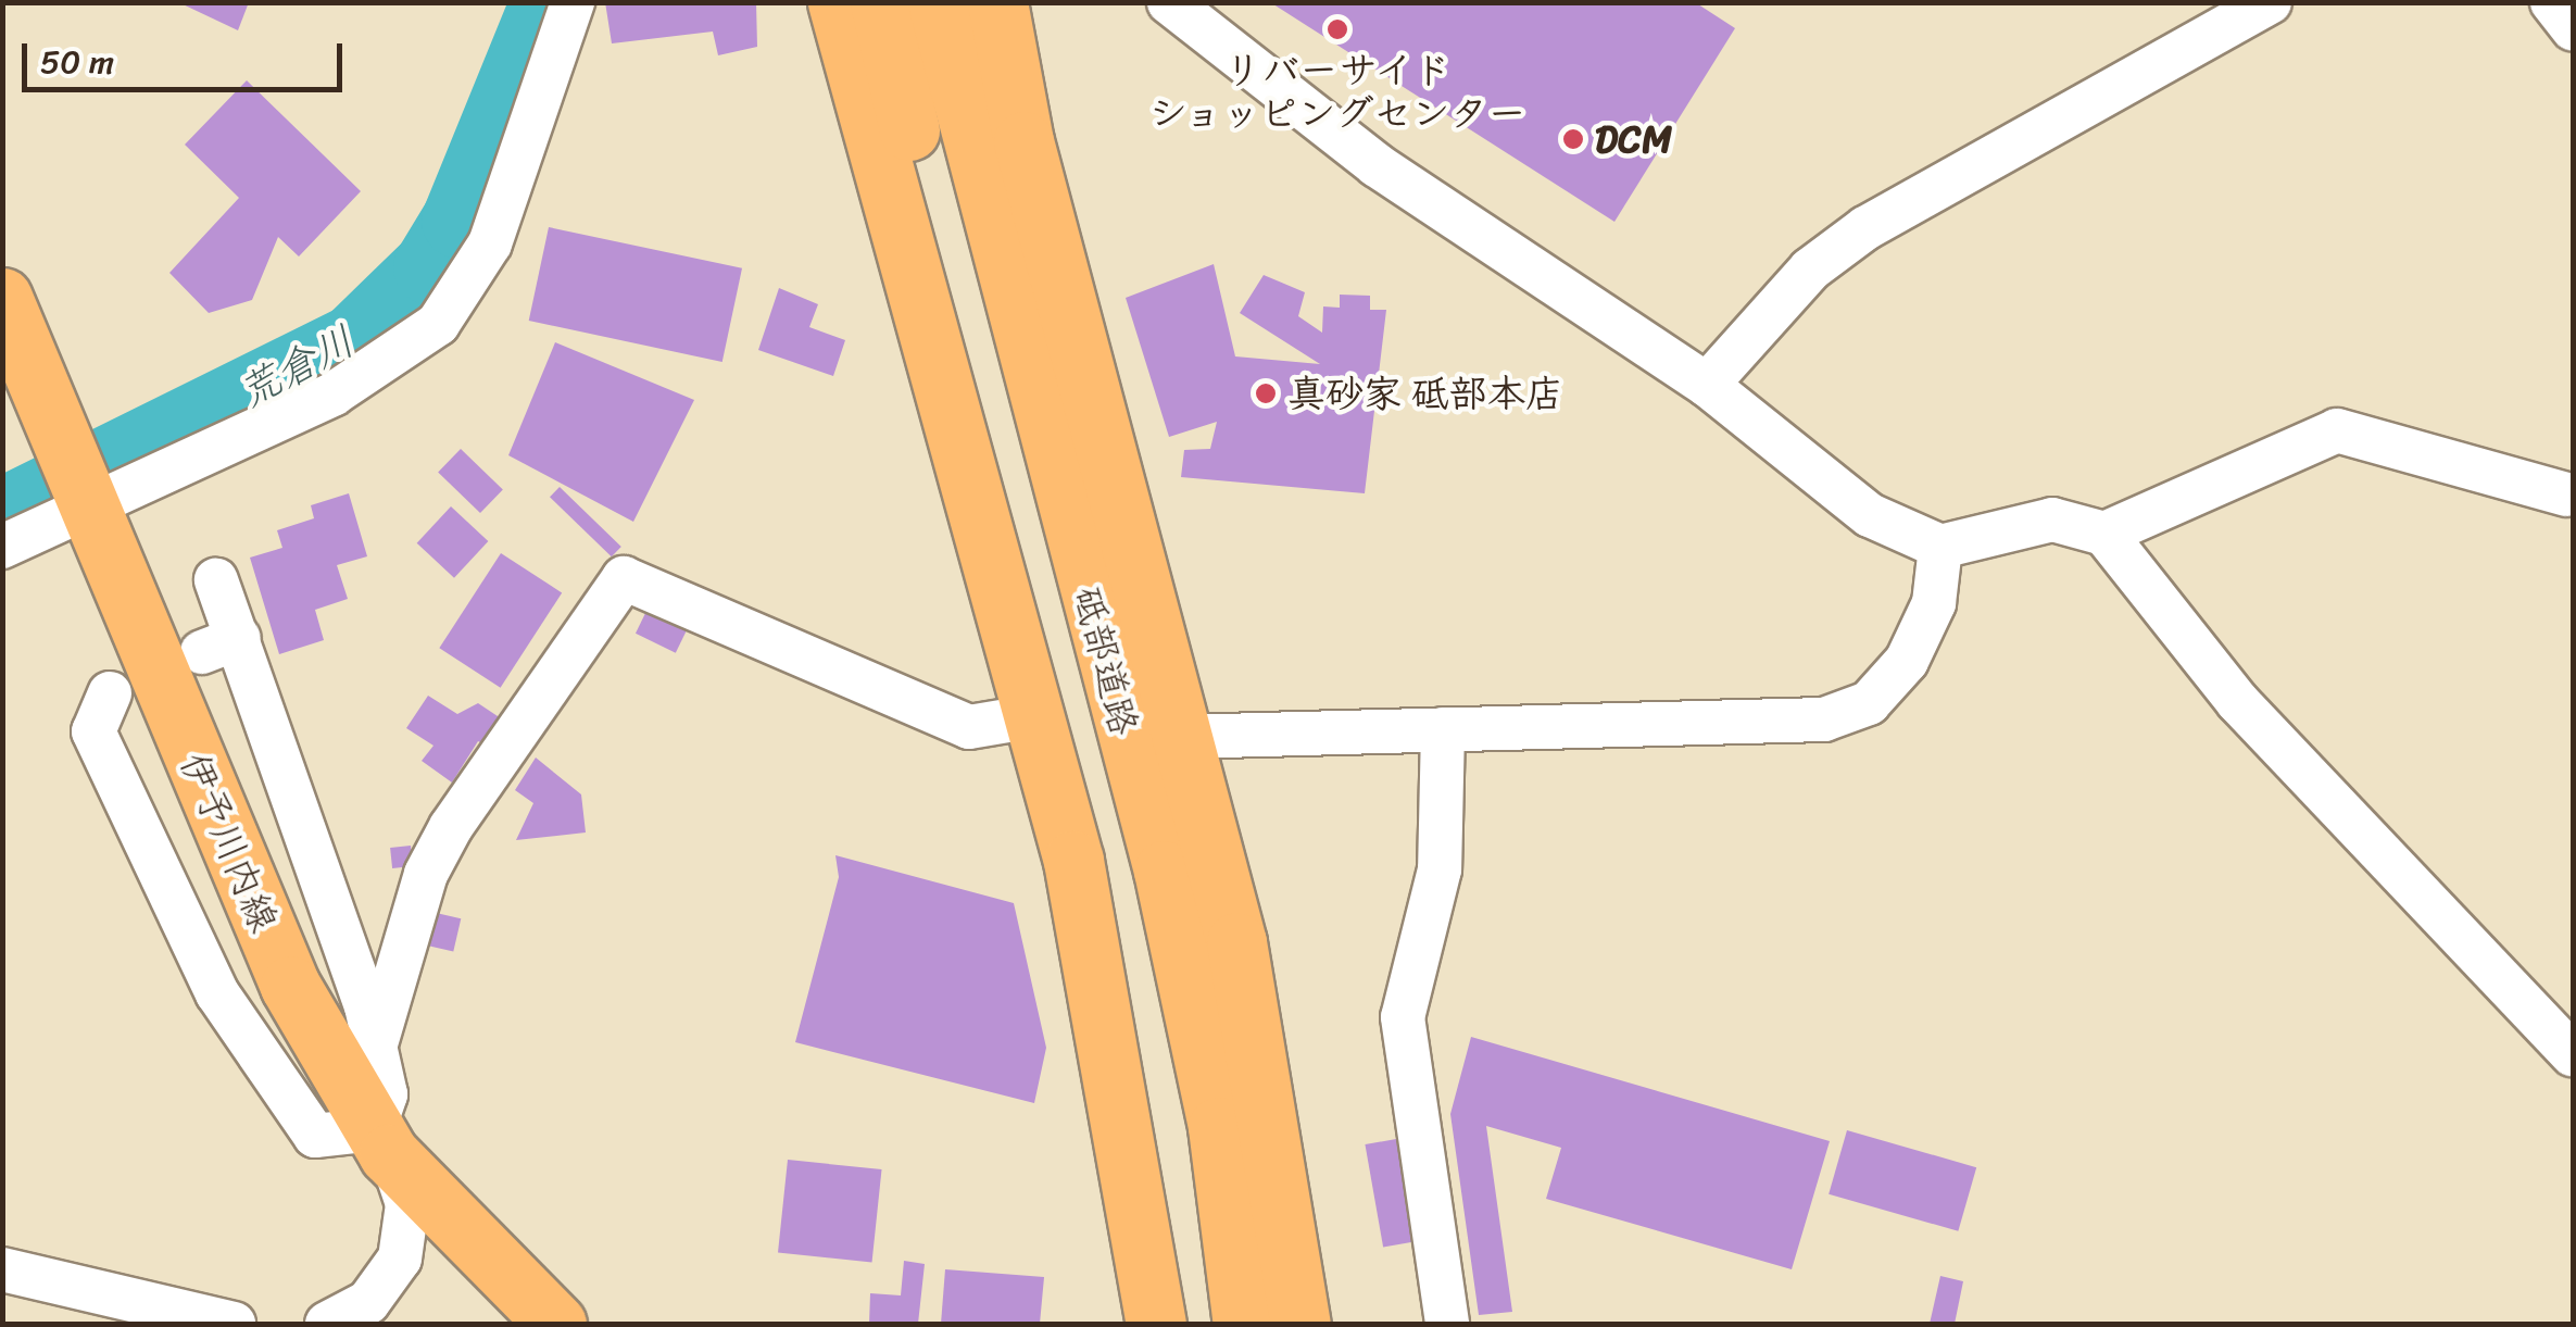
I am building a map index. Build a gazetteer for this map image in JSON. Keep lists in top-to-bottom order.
{
  "streets": {
    "main road": ["砥部道路", "伊予川内線"]
  },
  "water": ["荒倉川"],
  "places": ["リバーサイド ショッピングセンター", "DCM", "真砂家 砥部本店"],
  "scale_bar": "50 m"
}
